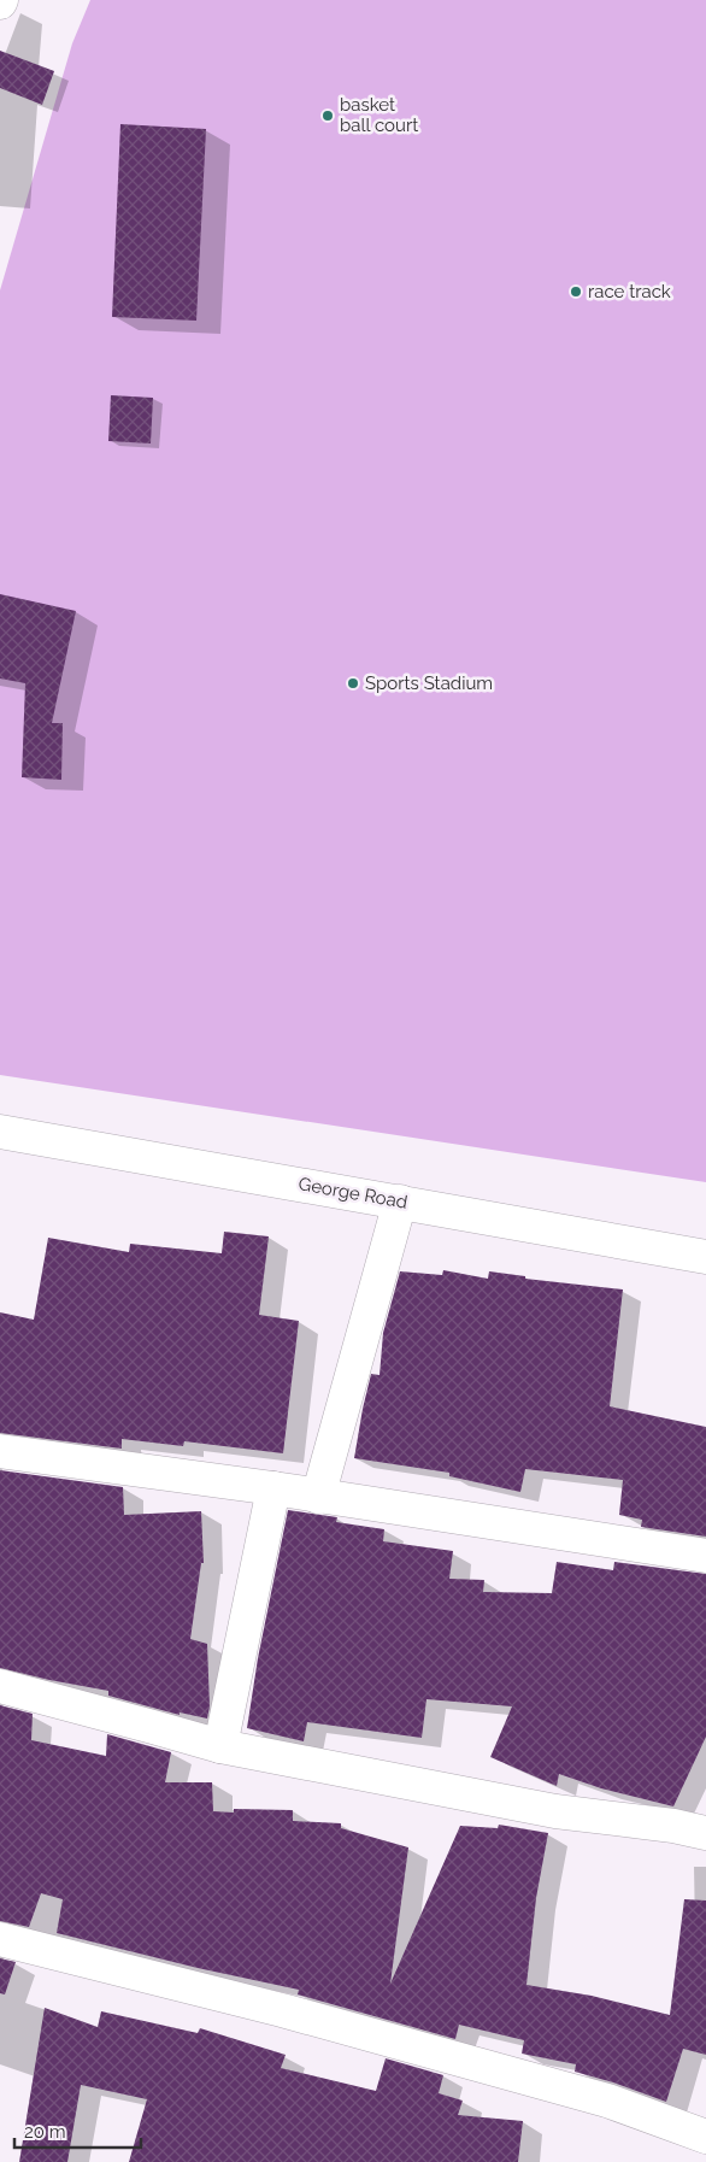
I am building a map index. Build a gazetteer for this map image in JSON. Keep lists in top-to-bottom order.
{
  "streets": {
    "street": ["George Road"]
  },
  "places": ["basket ball court", "race track", "Sports Stadium"],
  "scale_bar": "20 m"
}
